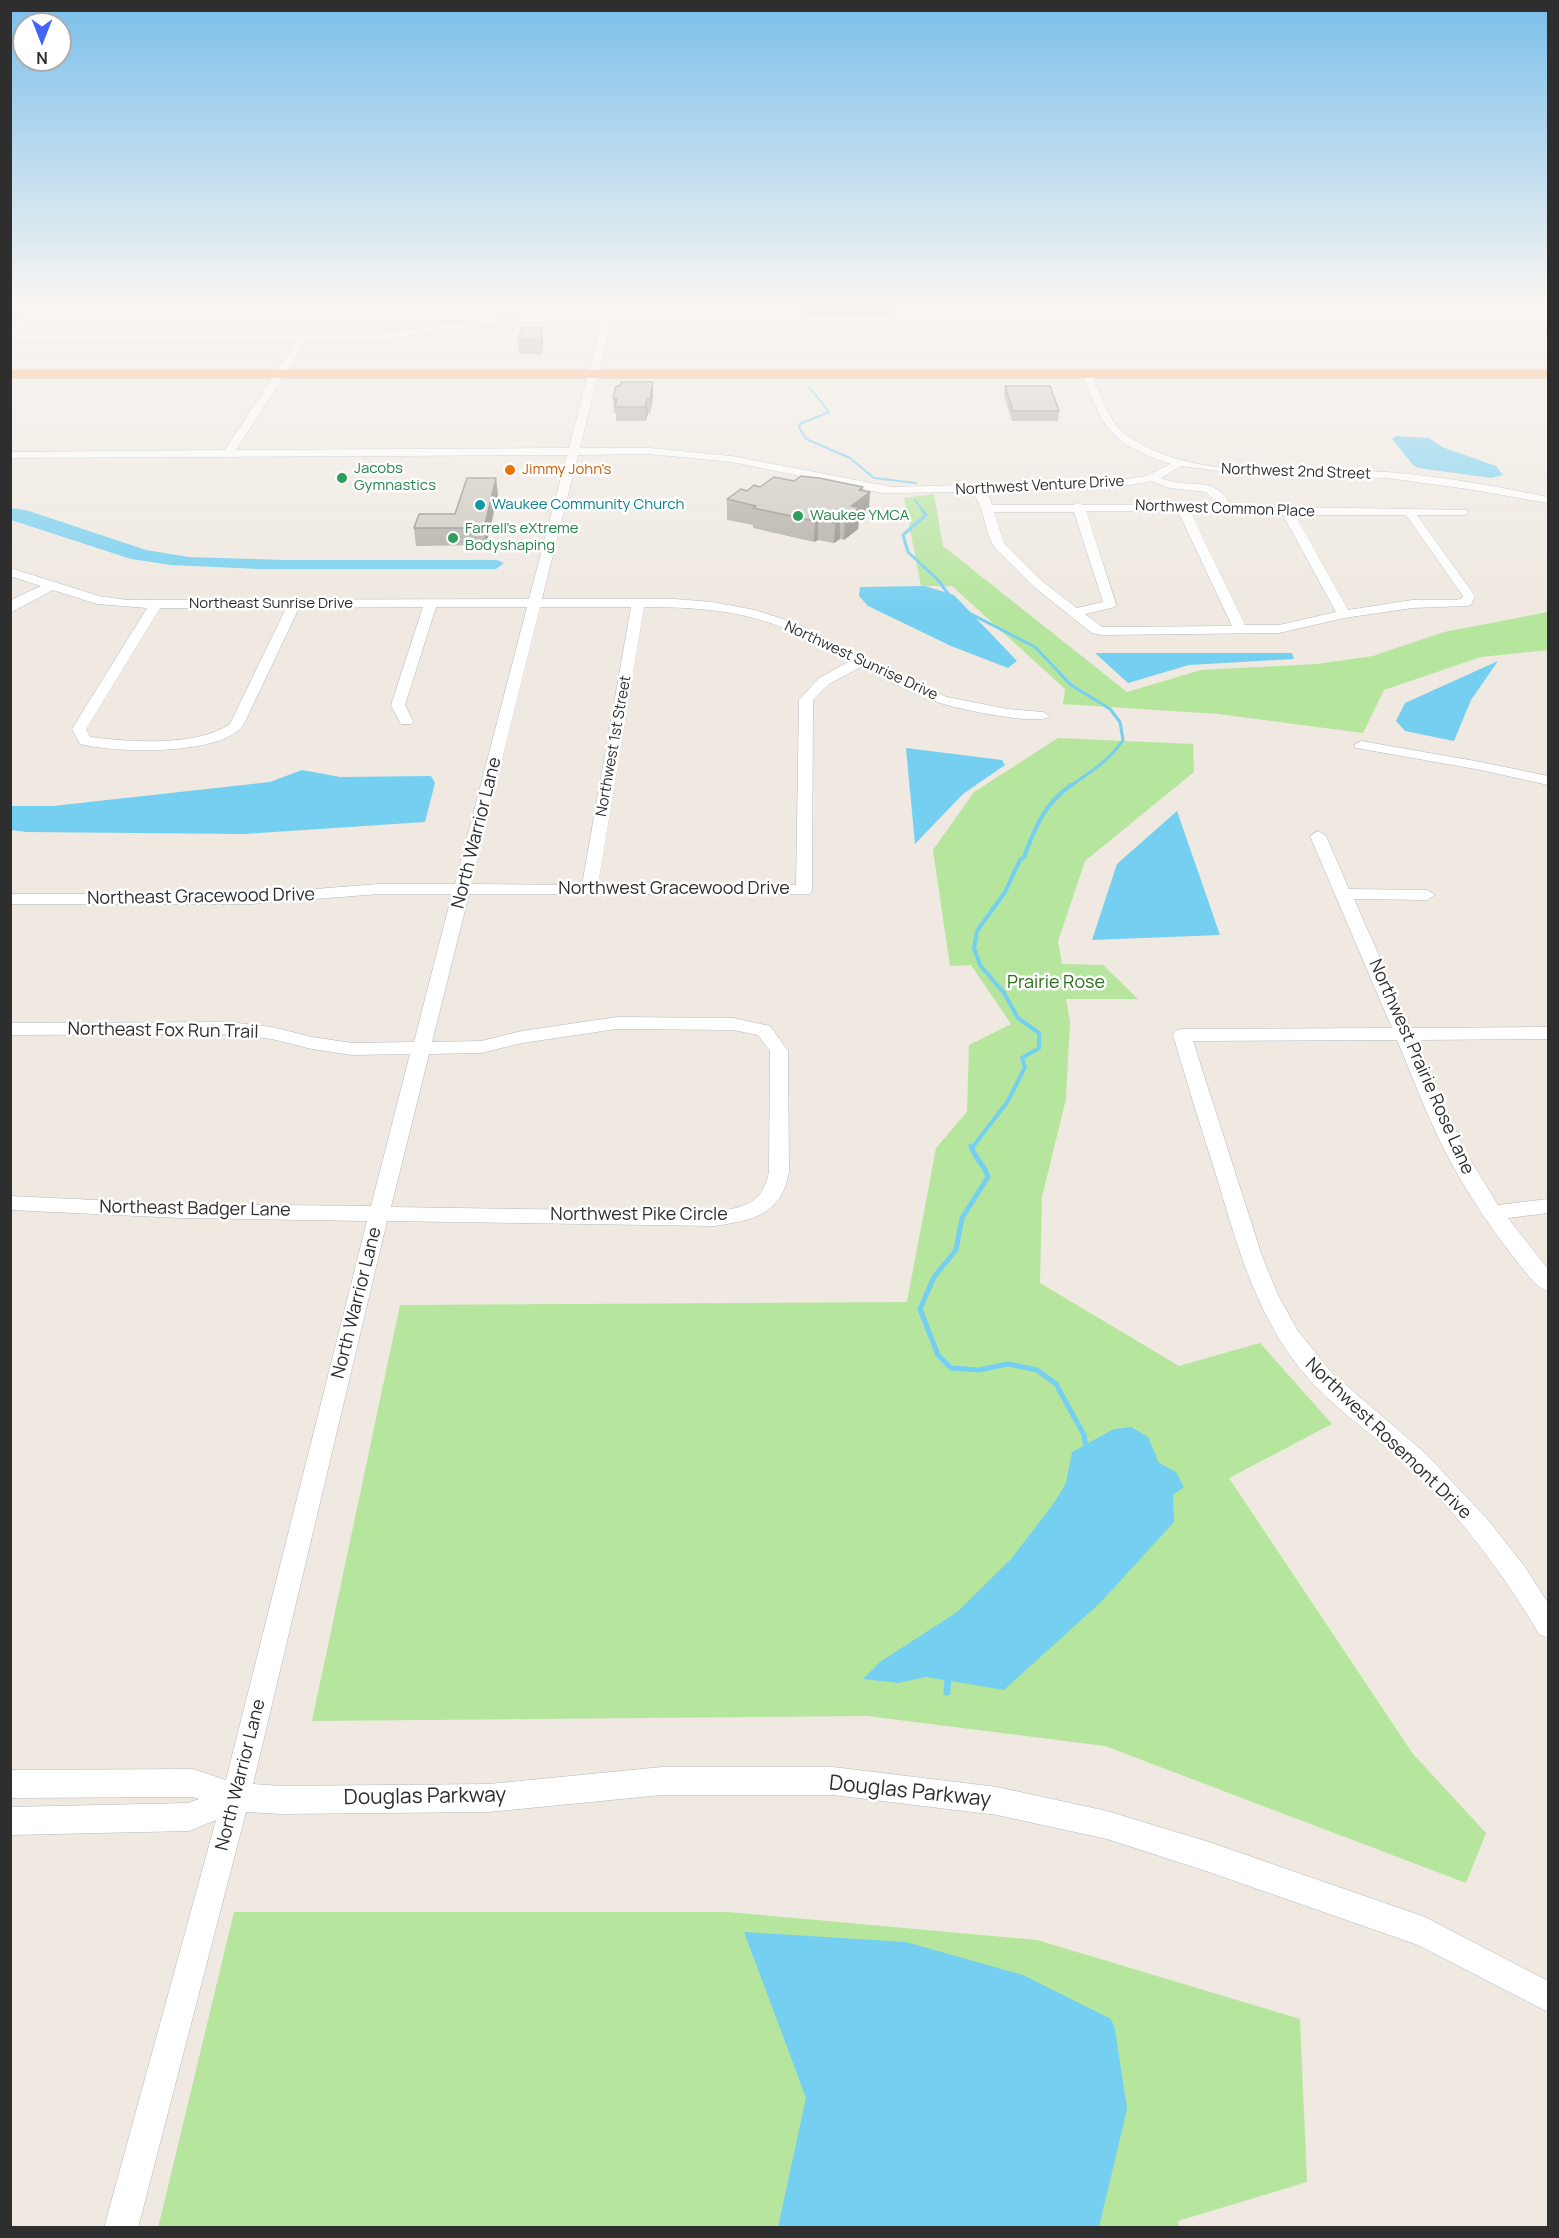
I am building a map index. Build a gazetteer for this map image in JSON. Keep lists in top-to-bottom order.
{
  "streets": {
    "street": [
      "Northwest 2nd Street",
      "Northwest Venture Drive",
      "Northwest Common Place",
      "Northeast Sunrise Drive",
      "Northwest Sunrise Drive",
      "Northwest 1st Street",
      "North Warrior Lane",
      "Northwest Gracewood Drive",
      "Northeast Gracewood Drive",
      "Northeast Fox Run Trail",
      "Northwest Prairie Rose Lane",
      "Northeast Badger Lane",
      "Northwest Pike Circle",
      "Northwest Rosemont Drive",
      "Douglas Parkway"
    ]
  },
  "crossings": [
    ["Northwest 2nd Street", "Northwest Venture Drive"],
    ["Northwest Venture Drive", "North Warrior Lane"],
    ["Northeast Sunrise Drive", "Northwest Sunrise Drive"],
    ["Northeast Sunrise Drive", "North Warrior Lane"],
    ["Northwest Sunrise Drive", "Northwest 1st Street"],
    ["Northwest Sunrise Drive", "North Warrior Lane"],
    ["Northwest Sunrise Drive", "Northwest Gracewood Drive"],
    ["Northwest 1st Street", "Northwest Gracewood Drive"],
    ["North Warrior Lane", "Northwest Gracewood Drive"],
    ["North Warrior Lane", "Northeast Gracewood Drive"],
    ["North Warrior Lane", "Northeast Fox Run Trail"],
    ["North Warrior Lane", "Northeast Badger Lane"],
    ["North Warrior Lane", "Northwest Pike Circle"],
    ["North Warrior Lane", "Douglas Parkway"],
    ["Northwest Gracewood Drive", "Northeast Gracewood Drive"],
    ["Northeast Fox Run Trail", "Northwest Pike Circle"],
    ["Northwest Prairie Rose Lane", "Northwest Rosemont Drive"],
    ["Northeast Badger Lane", "Northwest Pike Circle"]
  ],
  "parks": ["Prairie Rose"],
  "places": [
    "Jimmy John's",
    "Jacobs Gymnastics",
    "Waukee Community Church",
    "Waukee YMCA",
    "Farrell's eXtreme Bodyshaping"
  ],
  "north": "bottom"
}
